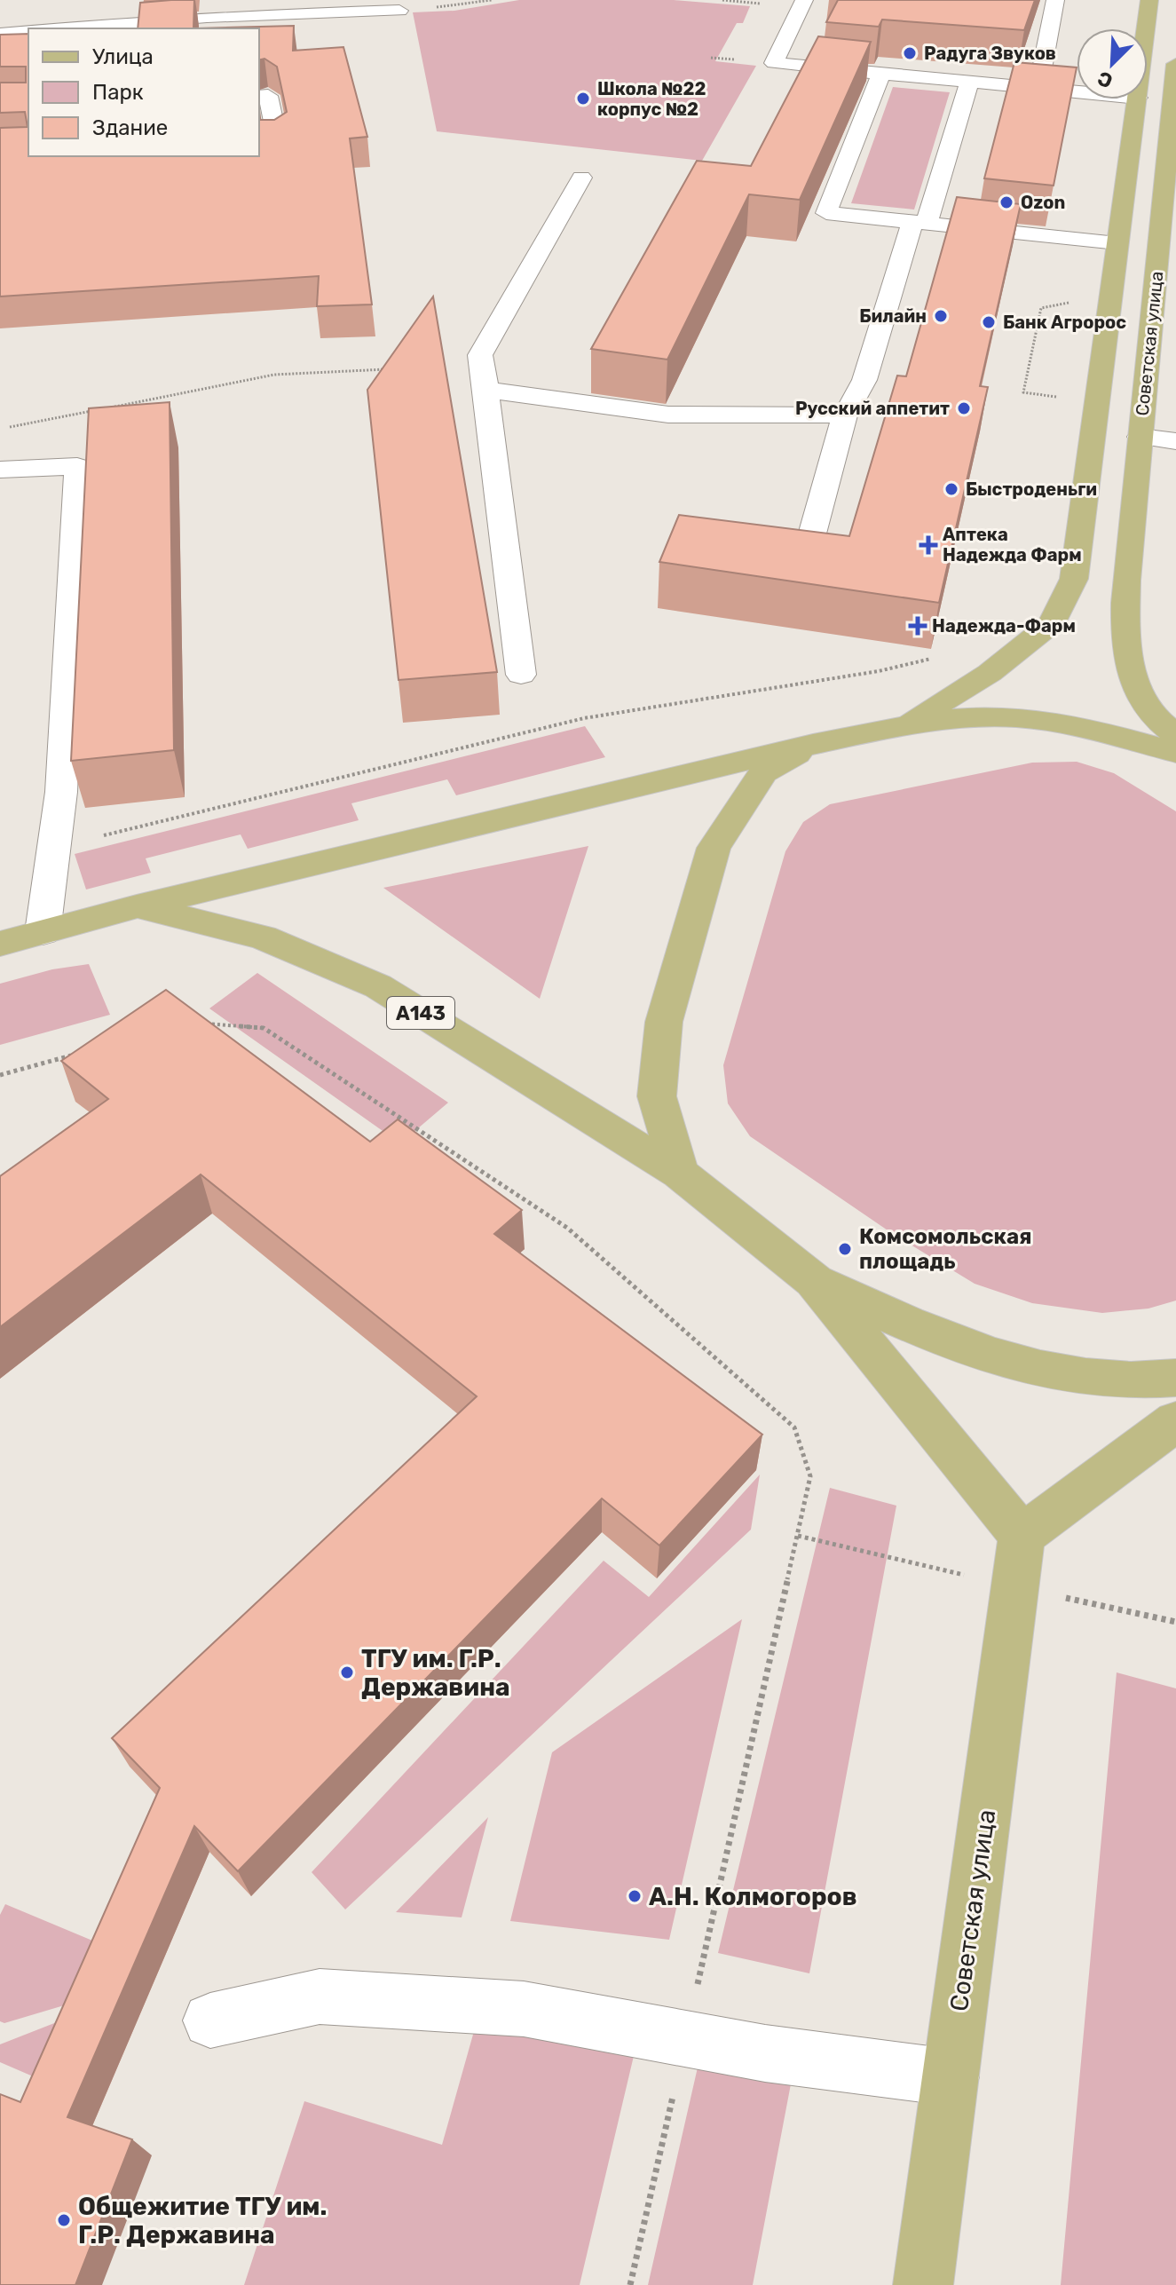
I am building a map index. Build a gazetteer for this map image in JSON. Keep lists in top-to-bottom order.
{
  "streets": {
    "main road": ["Советская улица", "А143"]
  },
  "places": {
    "other": [
      "Радуга Звуков",
      "Школа №22 корпус №2",
      "Ozon",
      "Билайн",
      "Банк Агророс",
      "Русский аппетит",
      "Быстроденьги",
      "Комсомольская площадь",
      "ТГУ им. Г.Р. Державина",
      "А.Н. Колмогоров",
      "Общежитие ТГУ им. Г.Р. Державина"
    ],
    "health": ["Аптека Надежда Фарм", "Надежда-Фарм"]
  },
  "legend": ["Улица", "Парк", "Здание"],
  "north": "bottom left"
}
